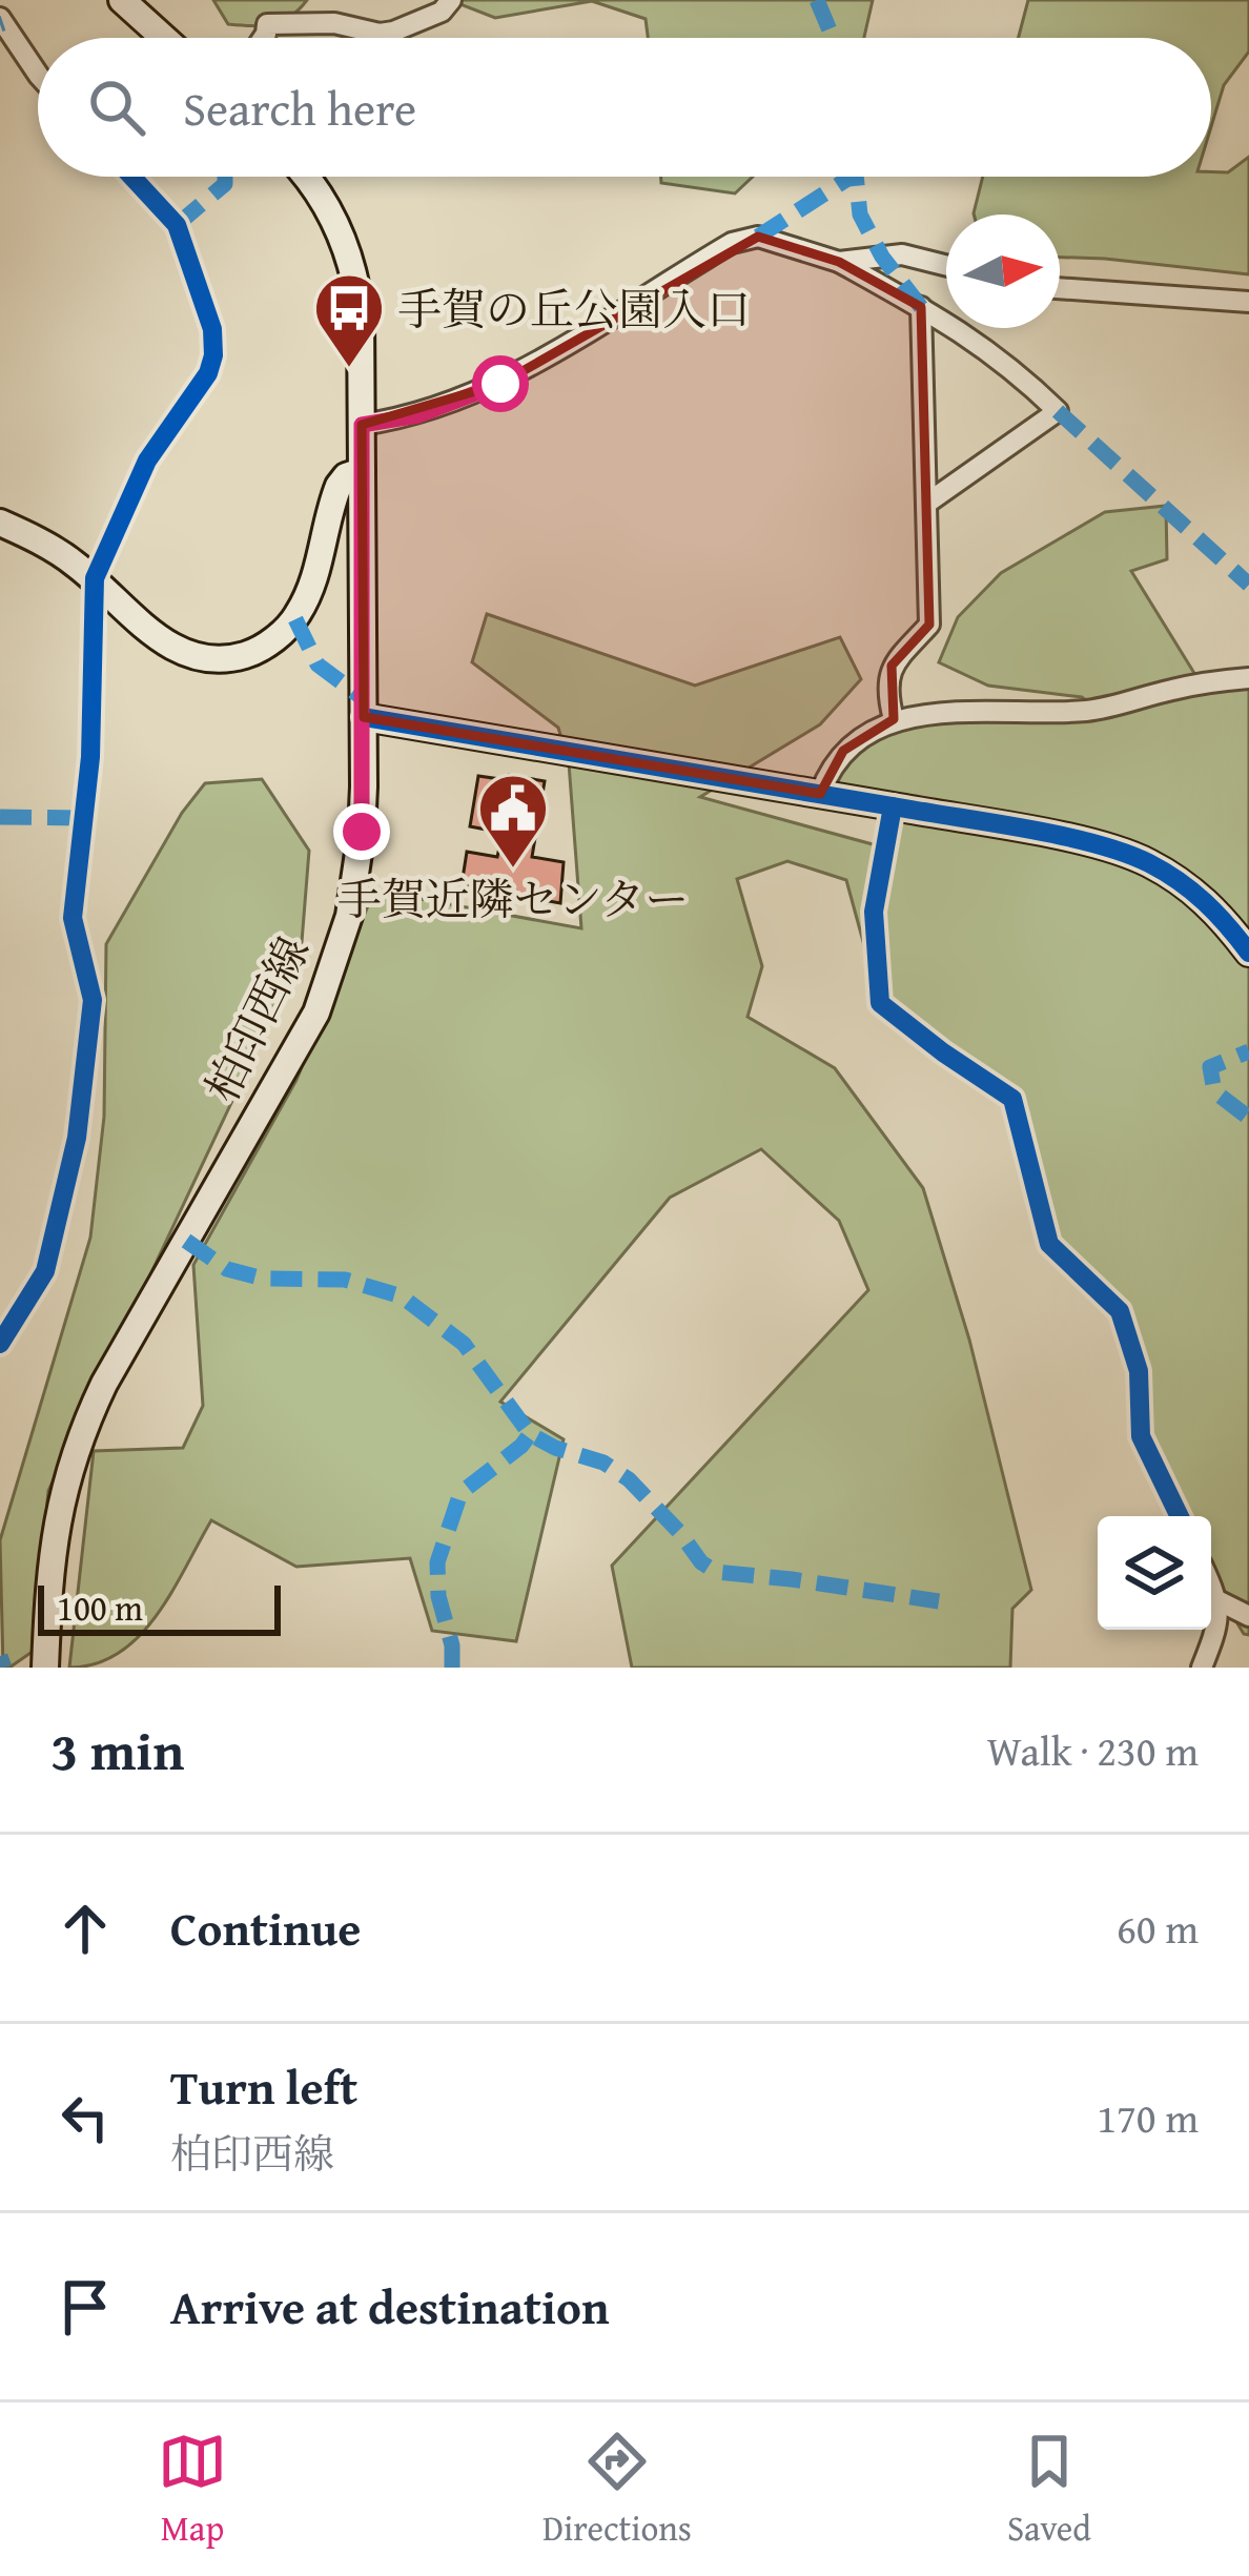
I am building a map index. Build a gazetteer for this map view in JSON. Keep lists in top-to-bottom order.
{
  "streets": {
    "main road": ["柏印西線"]
  },
  "places": {
    "bus stop": ["手賀の丘公園入口"],
    "public building": ["手賀近隣センター"]
  },
  "scale_bar": "100 m",
  "north": "right",
  "page": {
    "search": "Search here",
    "scale": "100 m",
    "heading": ["3 min", "Walk · 230 m"],
    "list": [
      ["Continue", "60 m"],
      ["Turn left", "柏印西線", "170 m"],
      "Arrive at destination"
    ],
    "nav": ["Map", "Directions", "Saved"]
  }
}
